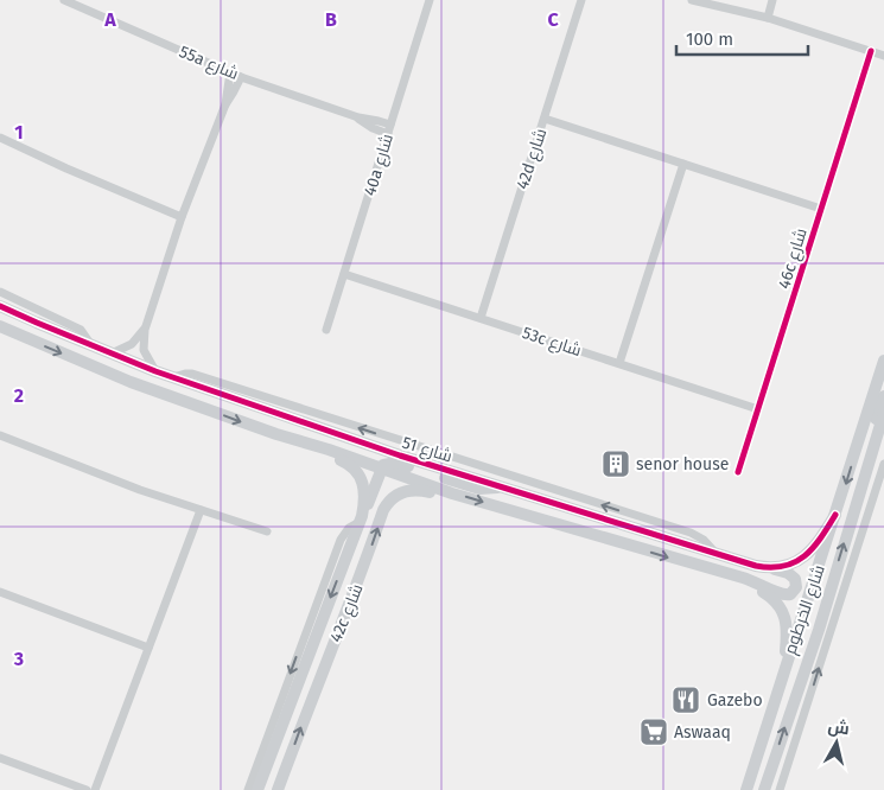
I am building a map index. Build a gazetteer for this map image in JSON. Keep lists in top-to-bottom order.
{
  "streets": {
    "street": [
      "55a شارع",
      "42d شارع",
      "40a شارع",
      "46c شارع",
      "53c شارع",
      "شارع 51",
      "شارع الخرطوم",
      "42c شارع"
    ]
  },
  "crossings": [
    ["55a شارع", "40a شارع"],
    ["42d شارع", "53c شارع"],
    ["40a شارع", "53c شارع"],
    ["46c شارع", "53c شارع"],
    ["شارع 51", "شارع الخرطوم"],
    ["شارع 51", "42c شارع"]
  ],
  "places": {
    "building": ["senor house"],
    "restaurant": ["Gazebo"],
    "supermarket": ["Aswaaq"]
  },
  "scale_bar": "100 m",
  "north": "top",
  "grid": {
    "columns": ["A", "B", "C"],
    "rows": ["1", "2", "3"]
  }
}
